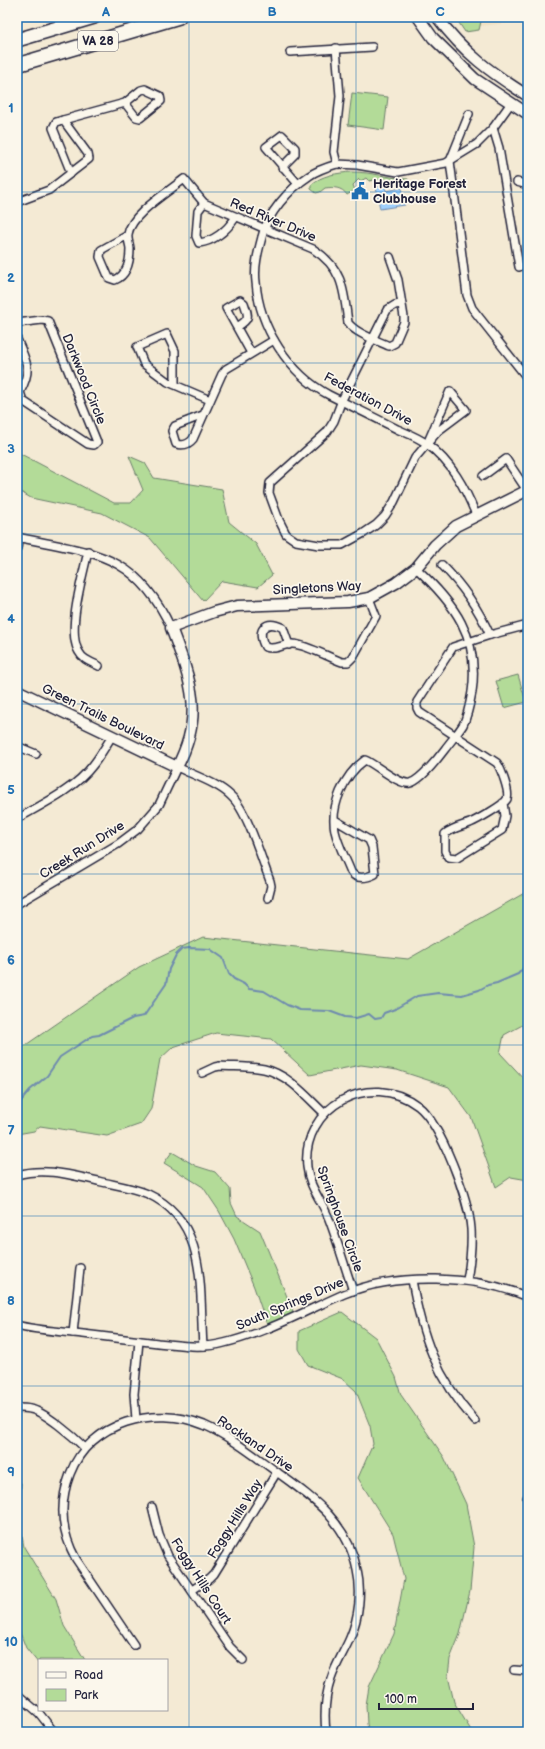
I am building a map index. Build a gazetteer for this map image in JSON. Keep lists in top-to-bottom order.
{
  "streets": {
    "highway": ["VA 28"],
    "street": [
      "Red River Drive",
      "Darkwood Circle",
      "Federation Drive",
      "Singletons Way",
      "Green Trails Boulevard",
      "Creek Run Drive",
      "Springhouse Circle",
      "South Springs Drive",
      "Rockland Drive",
      "Foggy Hills Way",
      "Foggy Hills Court"
    ]
  },
  "crossings": [
    ["Red River Drive", "Federation Drive"],
    ["Federation Drive", "Singletons Way"],
    ["Green Trails Boulevard", "Creek Run Drive"],
    ["Springhouse Circle", "South Springs Drive"],
    ["Rockland Drive", "Foggy Hills Way"],
    ["Foggy Hills Way", "Foggy Hills Court"]
  ],
  "places": {
    "public building": ["Heritage Forest Clubhouse"]
  },
  "legend": ["Road", "Park"],
  "scale_bar": "100 m",
  "grid": {
    "columns": ["A", "B", "C"],
    "rows": [
      "1",
      "2",
      "3",
      "4",
      "5",
      "6",
      "7",
      "8",
      "9",
      "10"
    ]
  }
}
